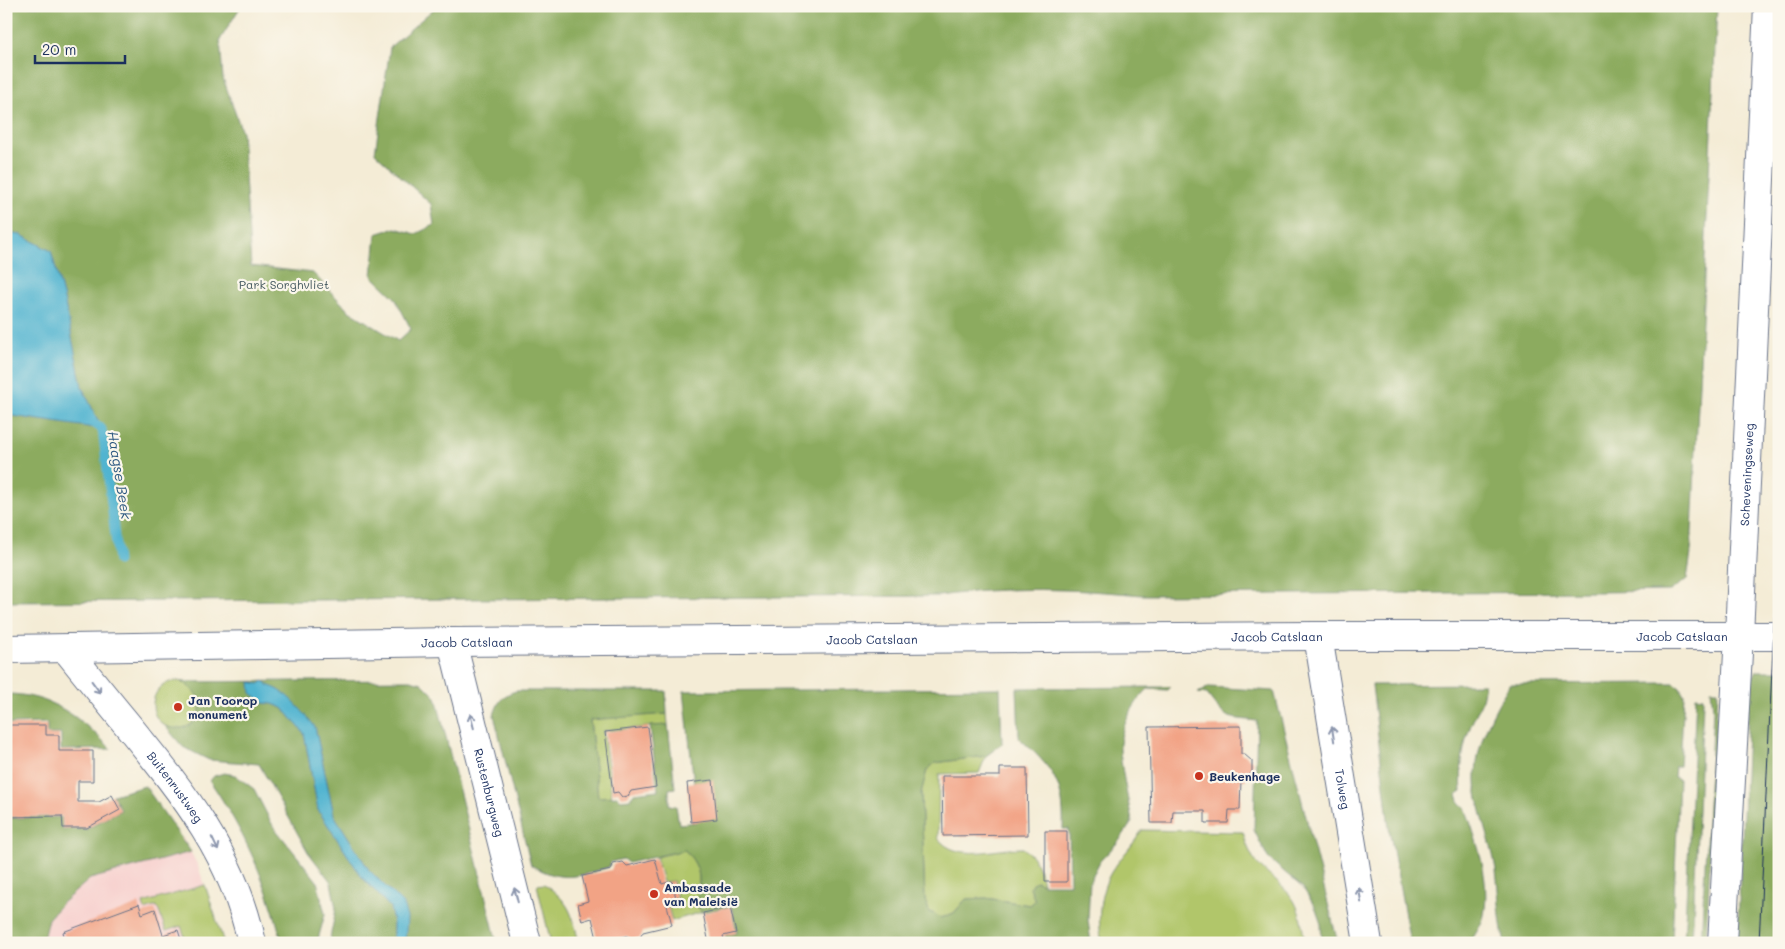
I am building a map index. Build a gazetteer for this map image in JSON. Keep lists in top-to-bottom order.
{
  "streets": {
    "street": [
      "Scheveningseweg",
      "Jacob Catslaan",
      "Buitenrustweg",
      "Tolweg",
      "Rustenburgweg"
    ]
  },
  "crossings": [
    ["Scheveningseweg", "Jacob Catslaan"],
    ["Jacob Catslaan", "Buitenrustweg"],
    ["Jacob Catslaan", "Tolweg"],
    ["Jacob Catslaan", "Rustenburgweg"]
  ],
  "one_way": ["Buitenrustweg", "Tolweg", "Rustenburgweg"],
  "water": ["Haagse Beek"],
  "parks": ["Park Sorghvliet"],
  "places": ["Jan Toorop monument", "Beukenhage", "Ambassade van Maleisië"],
  "scale_bar": "20 m"
}
